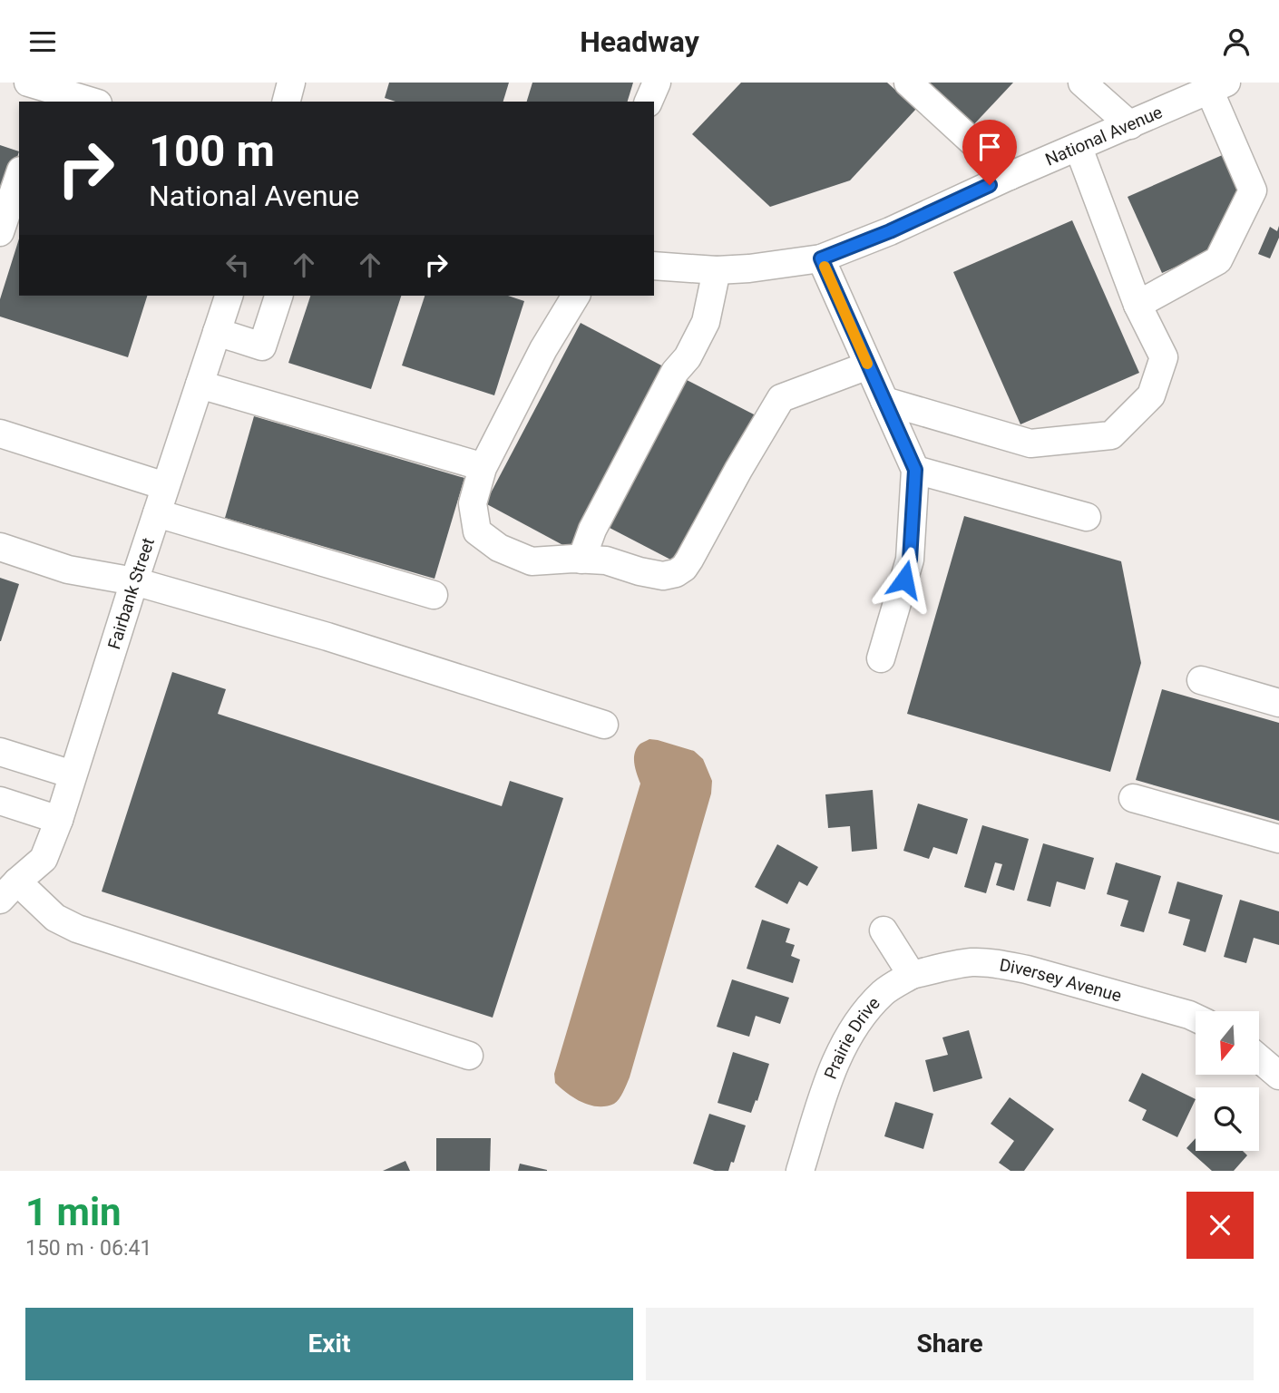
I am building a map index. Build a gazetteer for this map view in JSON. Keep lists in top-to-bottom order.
{
  "streets": {
    "street": [
      "National Avenue",
      "Fairbank Street",
      "Diversey Avenue",
      "Prairie Drive"
    ]
  },
  "crossings": [
    ["Diversey Avenue", "Prairie Drive"]
  ],
  "north": "bottom",
  "page": {
    "header": "Headway",
    "turn": ["100 m", "National Avenue"],
    "heading": ["1 min", "150 m · 06:41"],
    "buttons": ["Exit", "Share"]
  }
}
